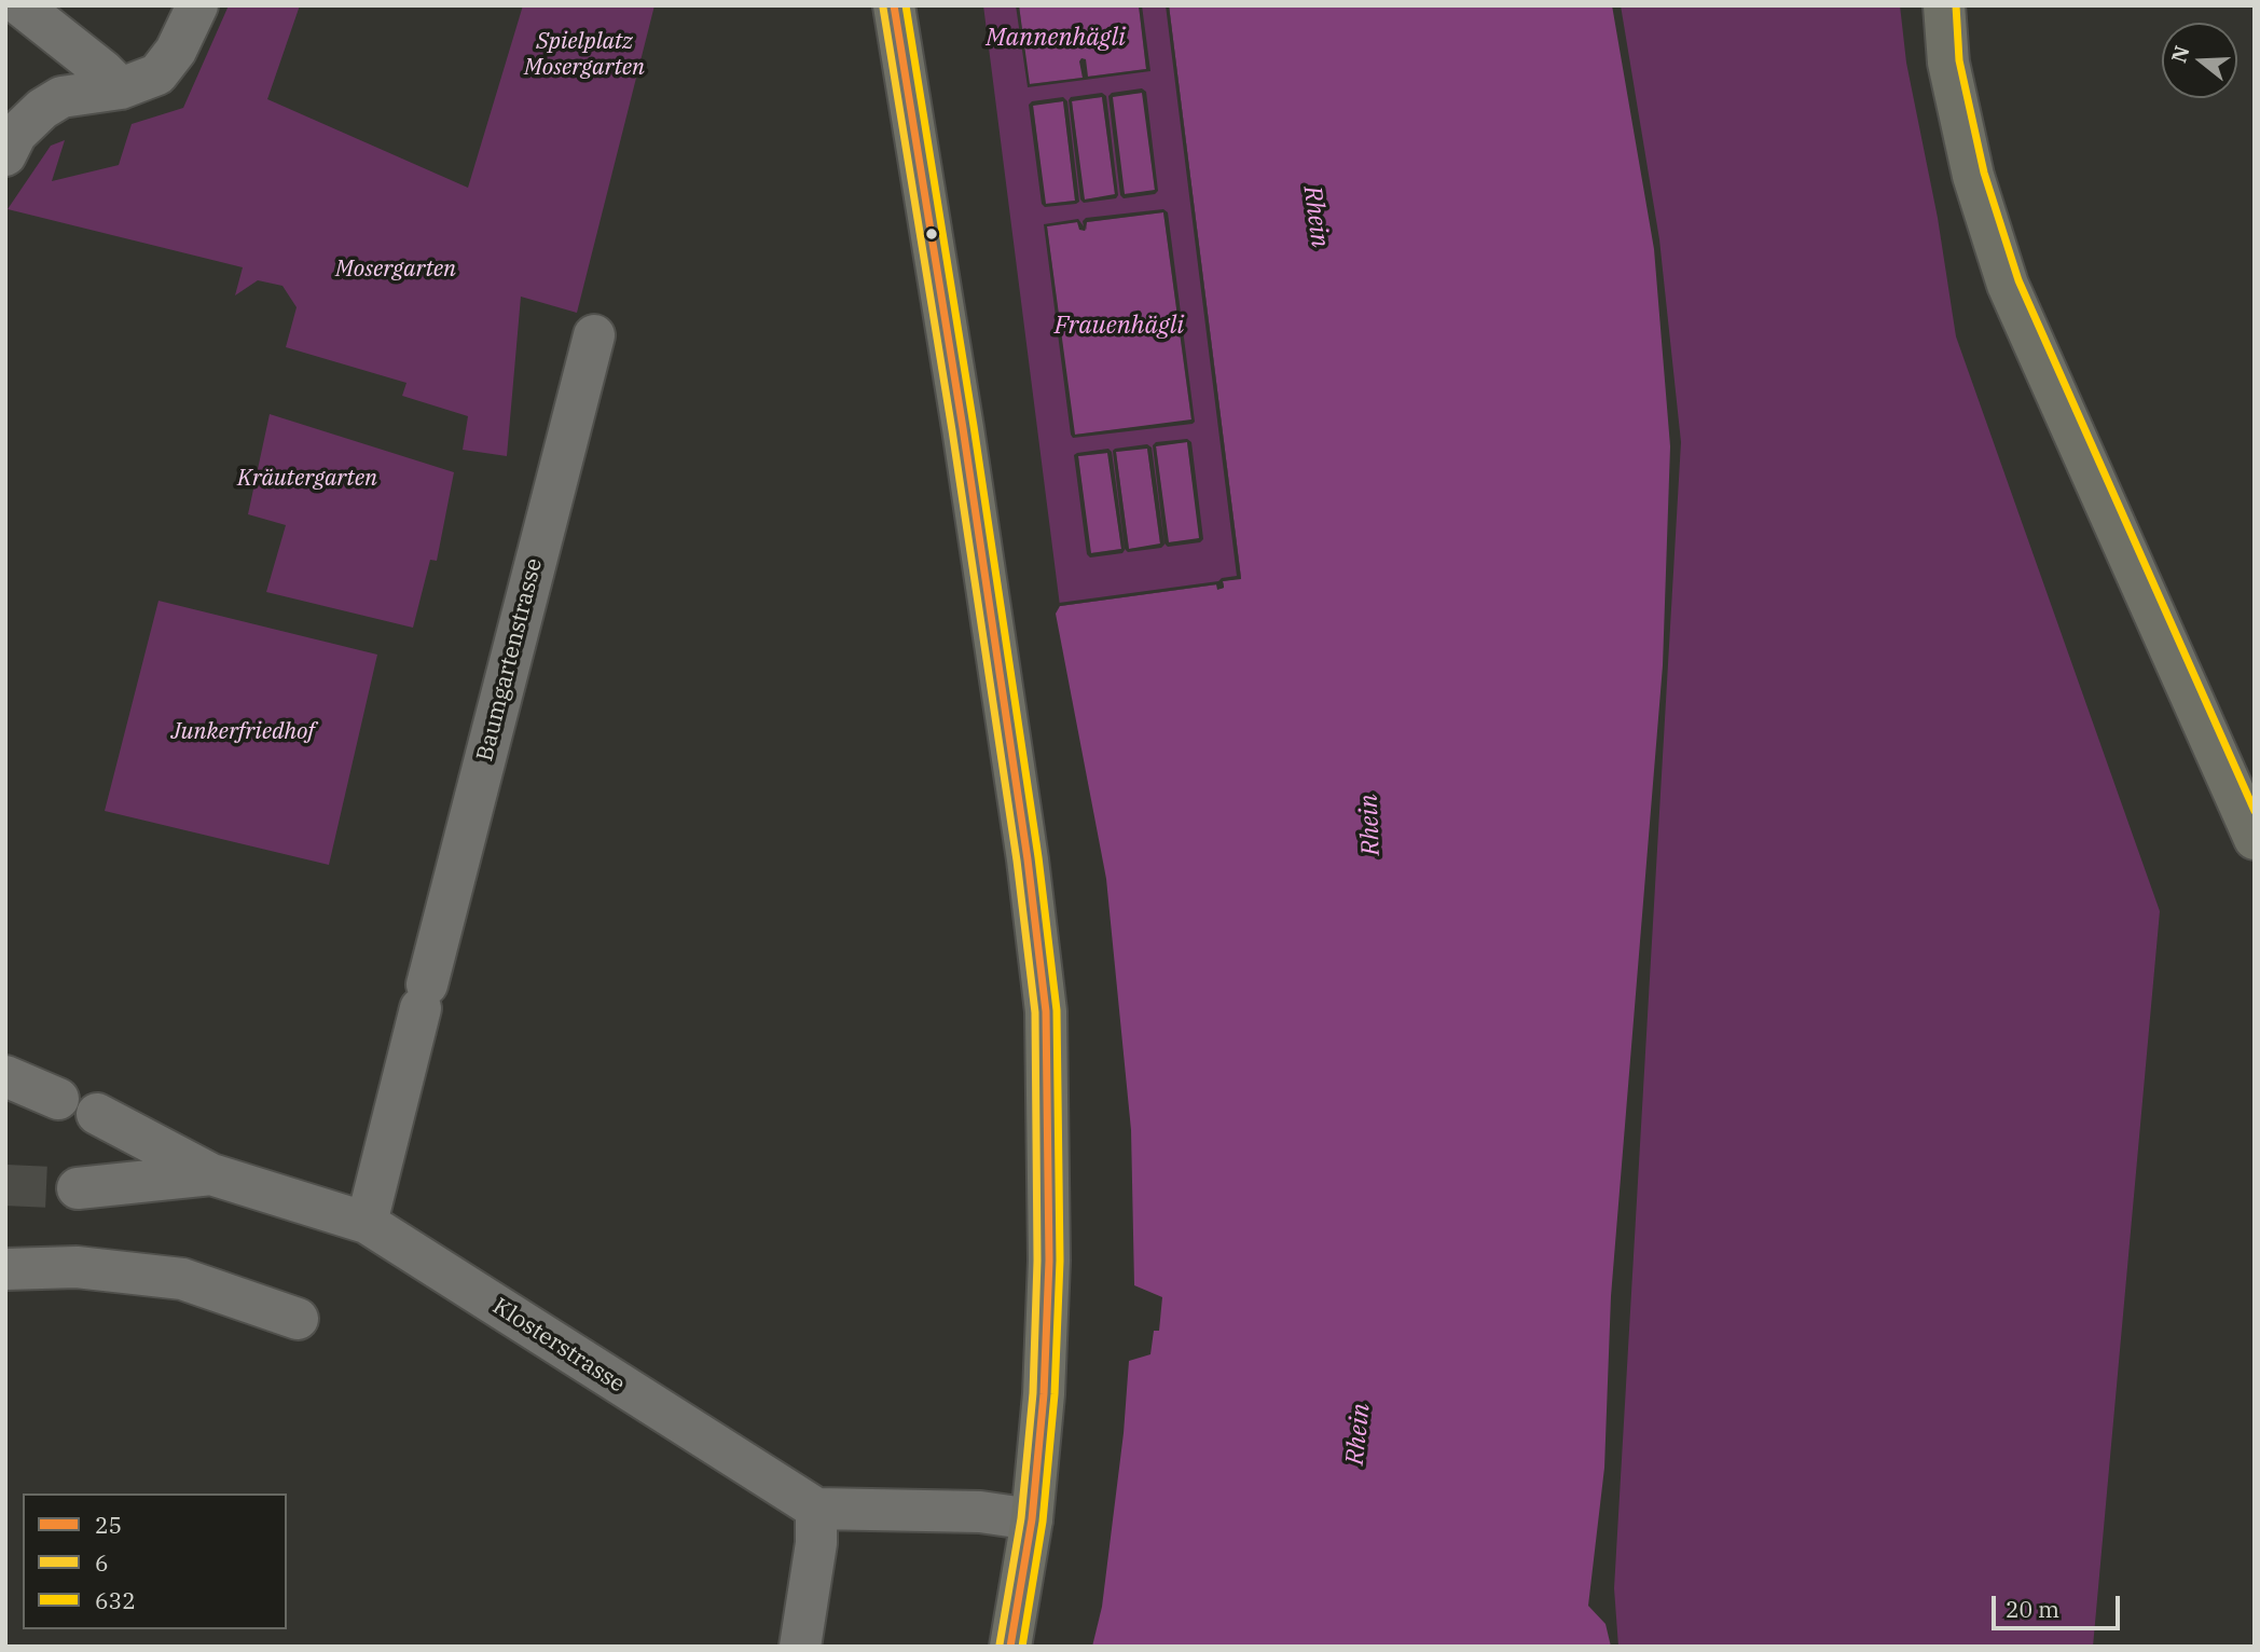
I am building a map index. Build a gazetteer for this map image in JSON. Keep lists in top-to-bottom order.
{
  "streets": {
    "street": ["Baumgartenstrasse", "Klosterstrasse"]
  },
  "crossings": [
    ["Baumgartenstrasse", "Klosterstrasse"]
  ],
  "water": ["Mannenhägli", "Rhein", "Frauenhägli"],
  "parks": [
    "Spielplatz Mosergarten",
    "Mosergarten",
    "Kräutergarten",
    "Junkerfriedhof"
  ],
  "lines": ["transit line 25", "transit line 632", "transit line 6"],
  "legend": ["25", "6", "632"],
  "scale_bar": "20 m",
  "north": "left"
}
